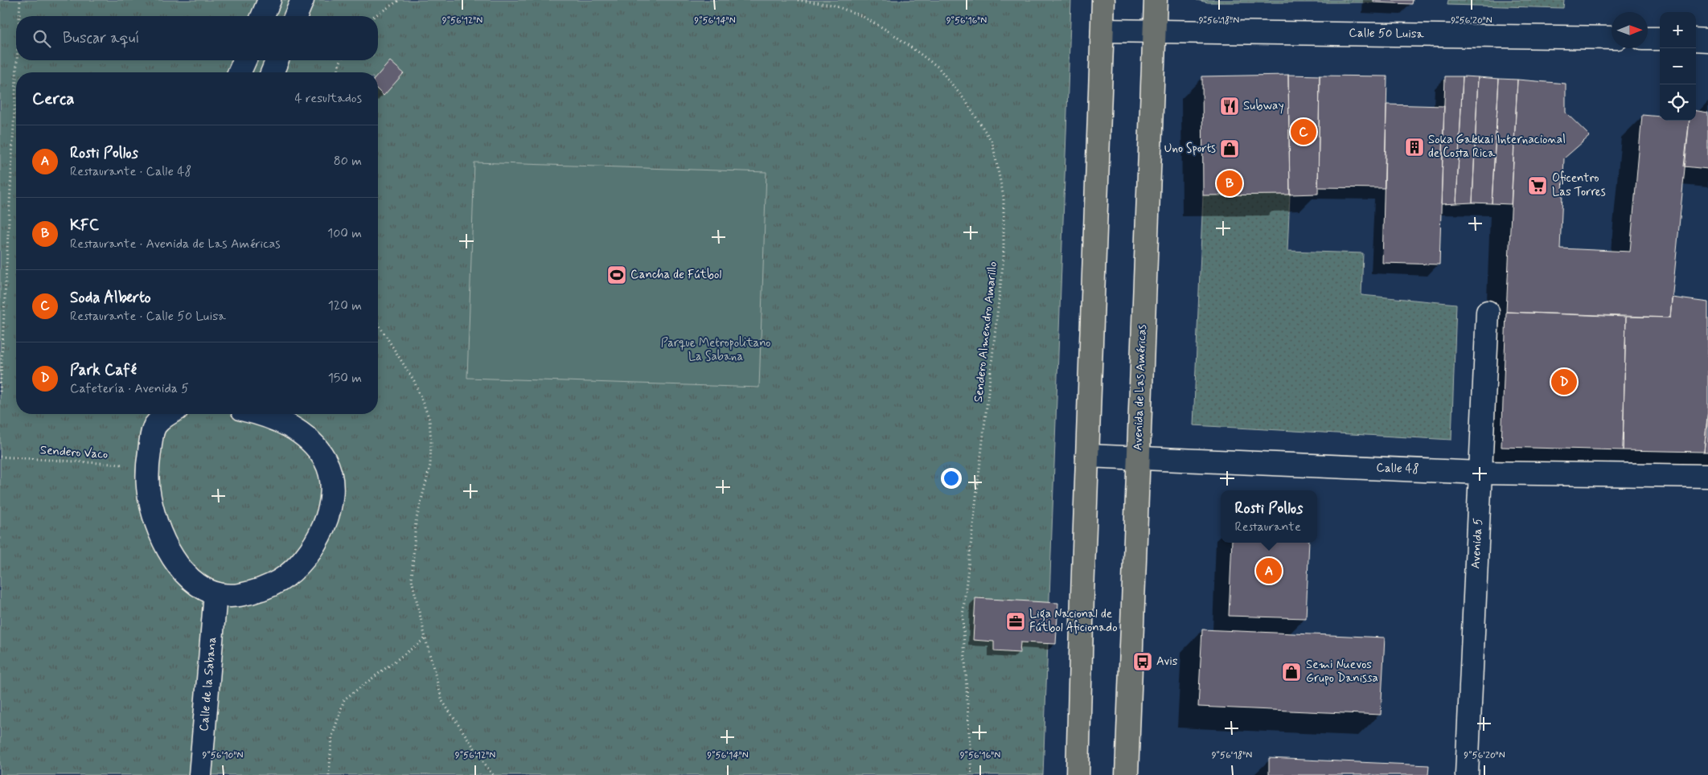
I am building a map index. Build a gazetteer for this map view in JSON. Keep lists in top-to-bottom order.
{
  "streets": {
    "main road": ["Avenida de Las Américas"],
    "street": [
      "Calle 50 Luisa",
      "Calle 48",
      "Avenida 5",
      "Calle de la Sabana"
    ],
    "path": ["Sendero Almendro Amarillo", "Sendero Vaco"]
  },
  "crossings": [
    ["Calle 50 Luisa", "Avenida de Las Américas"],
    ["Avenida de Las Américas", "Calle 48"],
    ["Calle 48", "Avenida 5"]
  ],
  "parks": ["Parque Metropolitano La Sabana"],
  "places": {
    "restaurant": ["Subway"],
    "building": ["Soka Gakkai Internacional de Costa Rica"],
    "shop": ["Uno Sports", "Semi Nuevos Grupo Danissa"],
    "supermarket": ["Oficentro Las Torres"],
    "sports": ["Cancha de Fútbol"],
    "office": ["Liga Nacional de Fútbol Aficionado"],
    "bus stop": ["Avis"]
  },
  "north": "right",
  "page": {
    "map_buttons": ["+", "−"],
    "search": "Buscar aquí",
    "heading": ["Cerca", "4 resultados"],
    "pins": [
      "C",
      "B",
      "D",
      "A"
    ],
    "list": [
      {
        "mark": "A",
        "name": "Rosti Pollos",
        "note": "Restaurante · Calle 48",
        "value": "80 m"
      },
      {
        "mark": "B",
        "name": "KFC",
        "note": "Restaurante · Avenida de Las Américas",
        "value": "100 m"
      },
      {
        "mark": "C",
        "name": "Soda Alberto",
        "note": "Restaurante · Calle 50 Luisa",
        "value": "120 m"
      },
      {
        "mark": "D",
        "name": "Park Café",
        "note": "Cafetería · Avenida 5",
        "value": "150 m"
      }
    ],
    "popup": ["Rosti Pollos", "Restaurante"]
  },
  "coordinates": [
    "9°56'12\"N",
    "9°56'14\"N",
    "9°56'16\"N",
    "9°56'18\"N",
    "9°56'20\"N",
    "9°56'10\"N"
  ]
}
